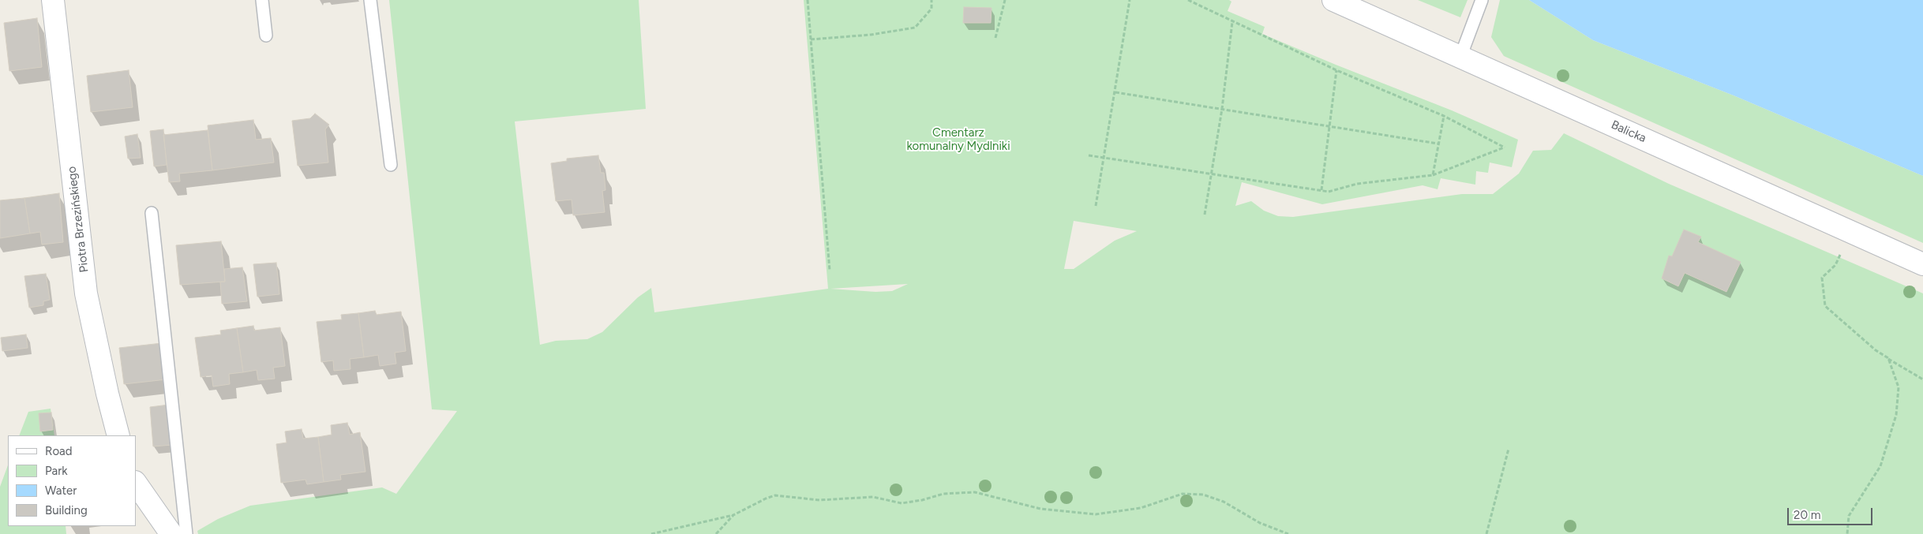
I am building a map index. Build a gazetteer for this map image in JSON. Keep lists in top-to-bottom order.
{
  "streets": {
    "street": ["Balicka", "Piotra Brzezińskiego"]
  },
  "parks": ["Cmentarz komunalny Mydlniki"],
  "legend": [
    "Road",
    "Park",
    "Water",
    "Building"
  ],
  "scale_bar": "20 m"
}
